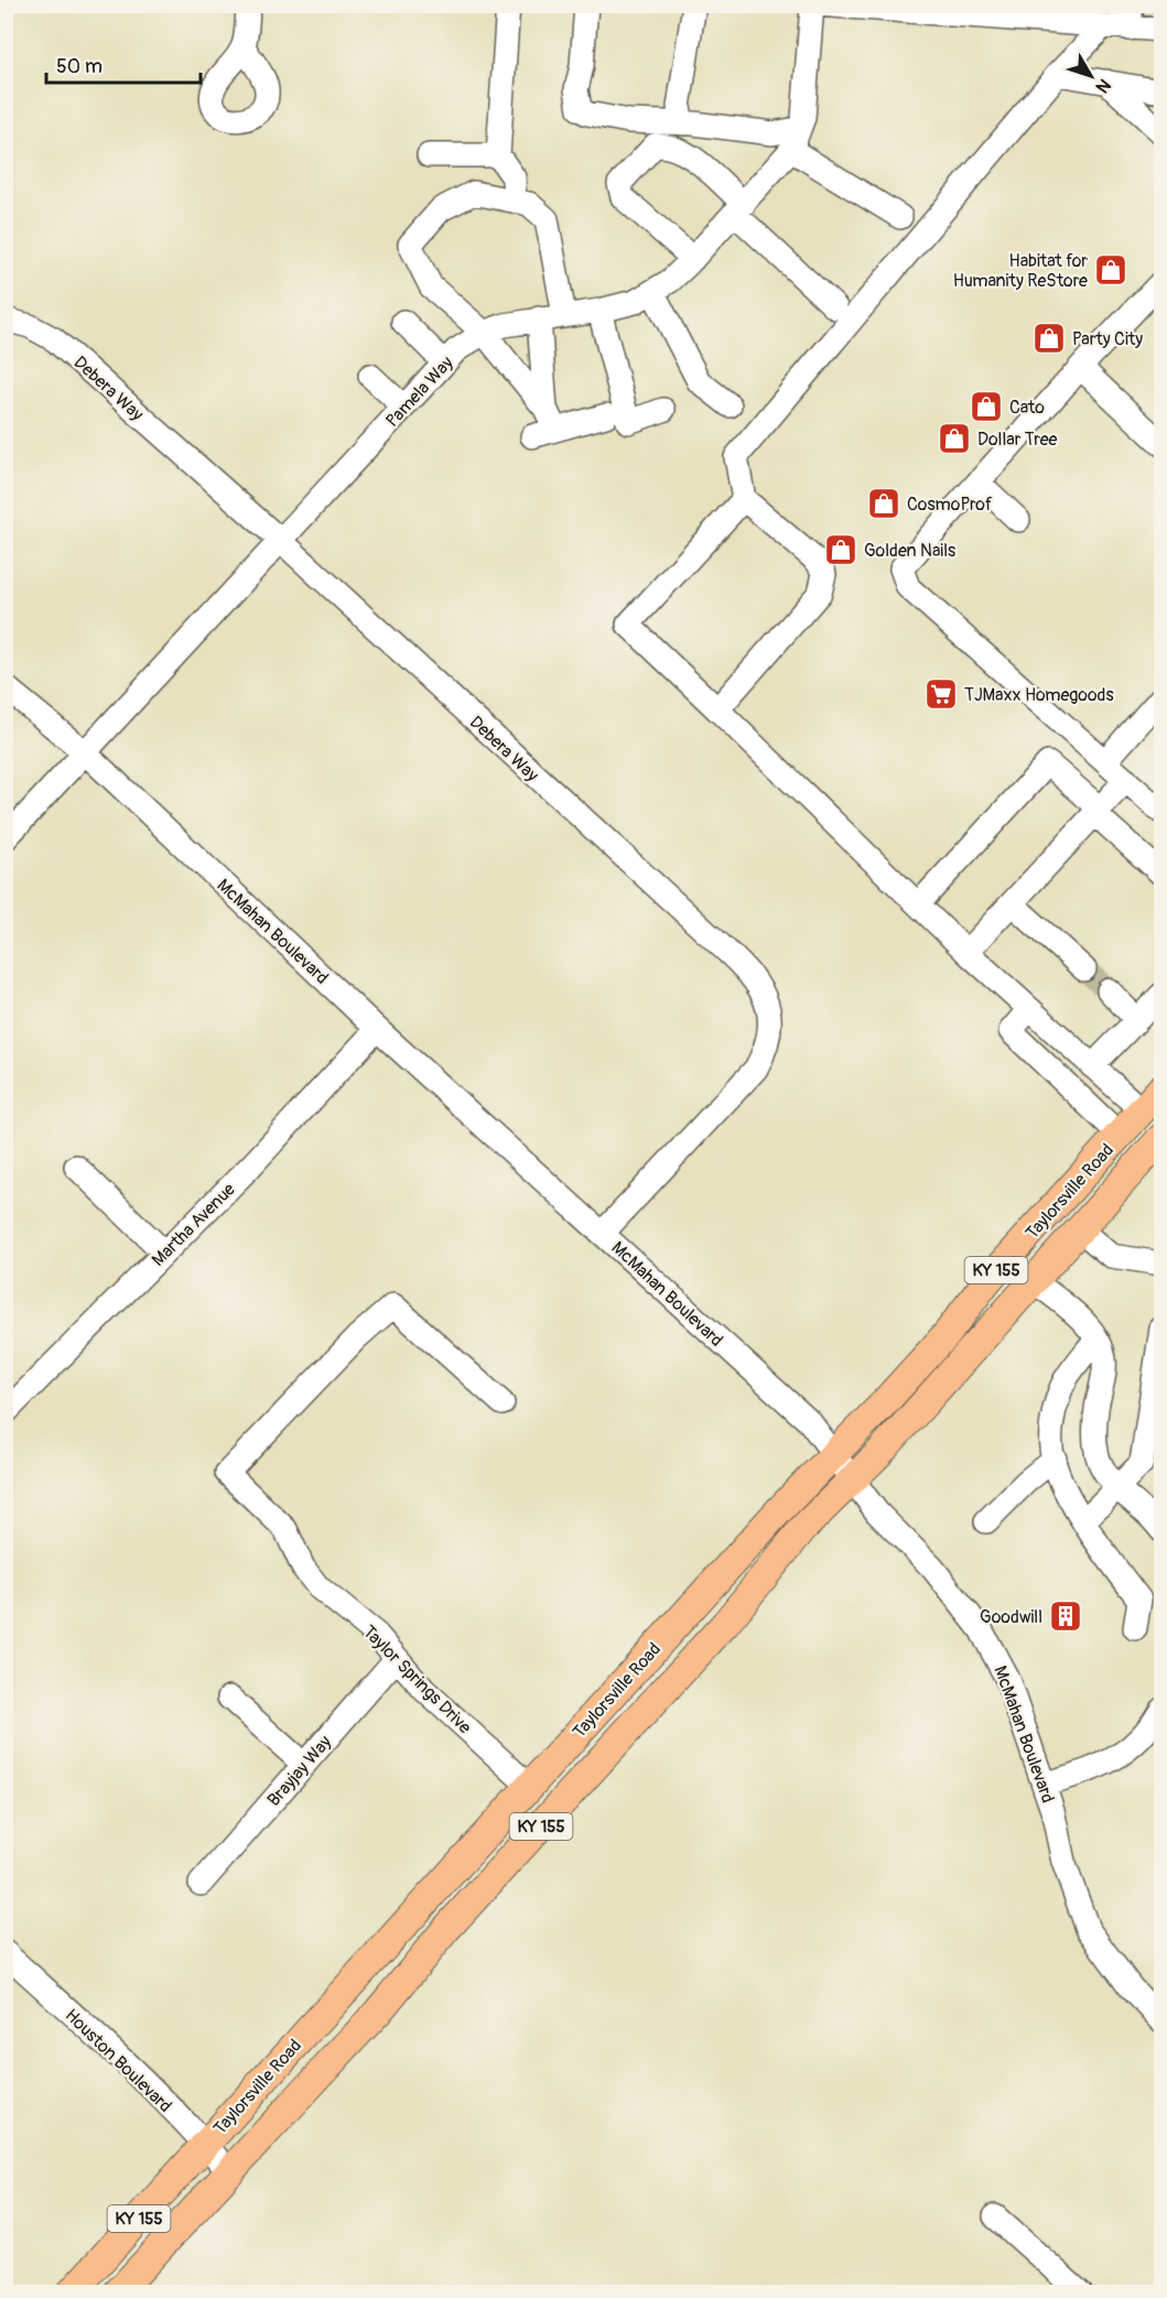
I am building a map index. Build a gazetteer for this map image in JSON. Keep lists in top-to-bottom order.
{
  "streets": {
    "main road": ["Taylorsville Road", "KY 155"],
    "street": [
      "Debera Way",
      "Pamela Way",
      "McMahan Boulevard",
      "Martha Avenue",
      "Taylor Springs Drive",
      "Brayjay Way",
      "Houston Boulevard"
    ]
  },
  "crossings": [
    ["Debera Way", "Pamela Way"],
    ["Debera Way", "McMahan Boulevard"],
    ["Pamela Way", "McMahan Boulevard"],
    ["McMahan Boulevard", "Taylorsville Road"],
    ["McMahan Boulevard", "Martha Avenue"],
    ["Taylorsville Road", "Taylor Springs Drive"],
    ["Taylorsville Road", "Houston Boulevard"],
    ["Taylor Springs Drive", "Brayjay Way"]
  ],
  "places": {
    "shop": [
      "Habitat for Humanity ReStore",
      "Party City",
      "Cato",
      "Dollar Tree",
      "CosmoProf",
      "Golden Nails"
    ],
    "supermarket": ["TJMaxx Homegoods"],
    "building": ["Goodwill"]
  },
  "scale_bar": "50 m",
  "north": "bottom right"
}
